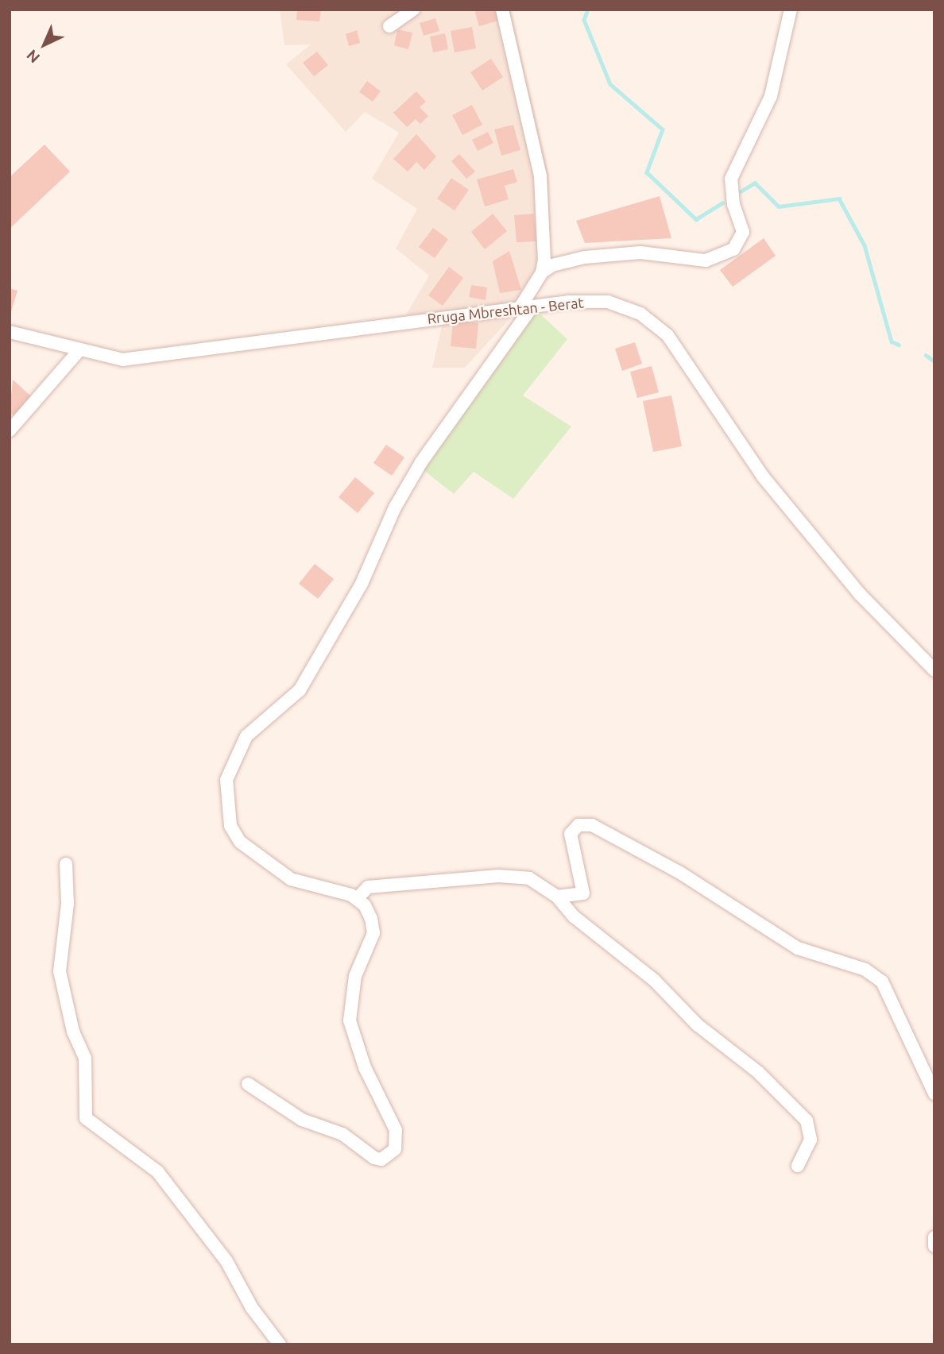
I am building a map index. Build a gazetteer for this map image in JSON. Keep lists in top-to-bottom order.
{
  "streets": {
    "street": ["Rruga Mbreshtan - Berat"]
  },
  "north": "bottom left"
}
